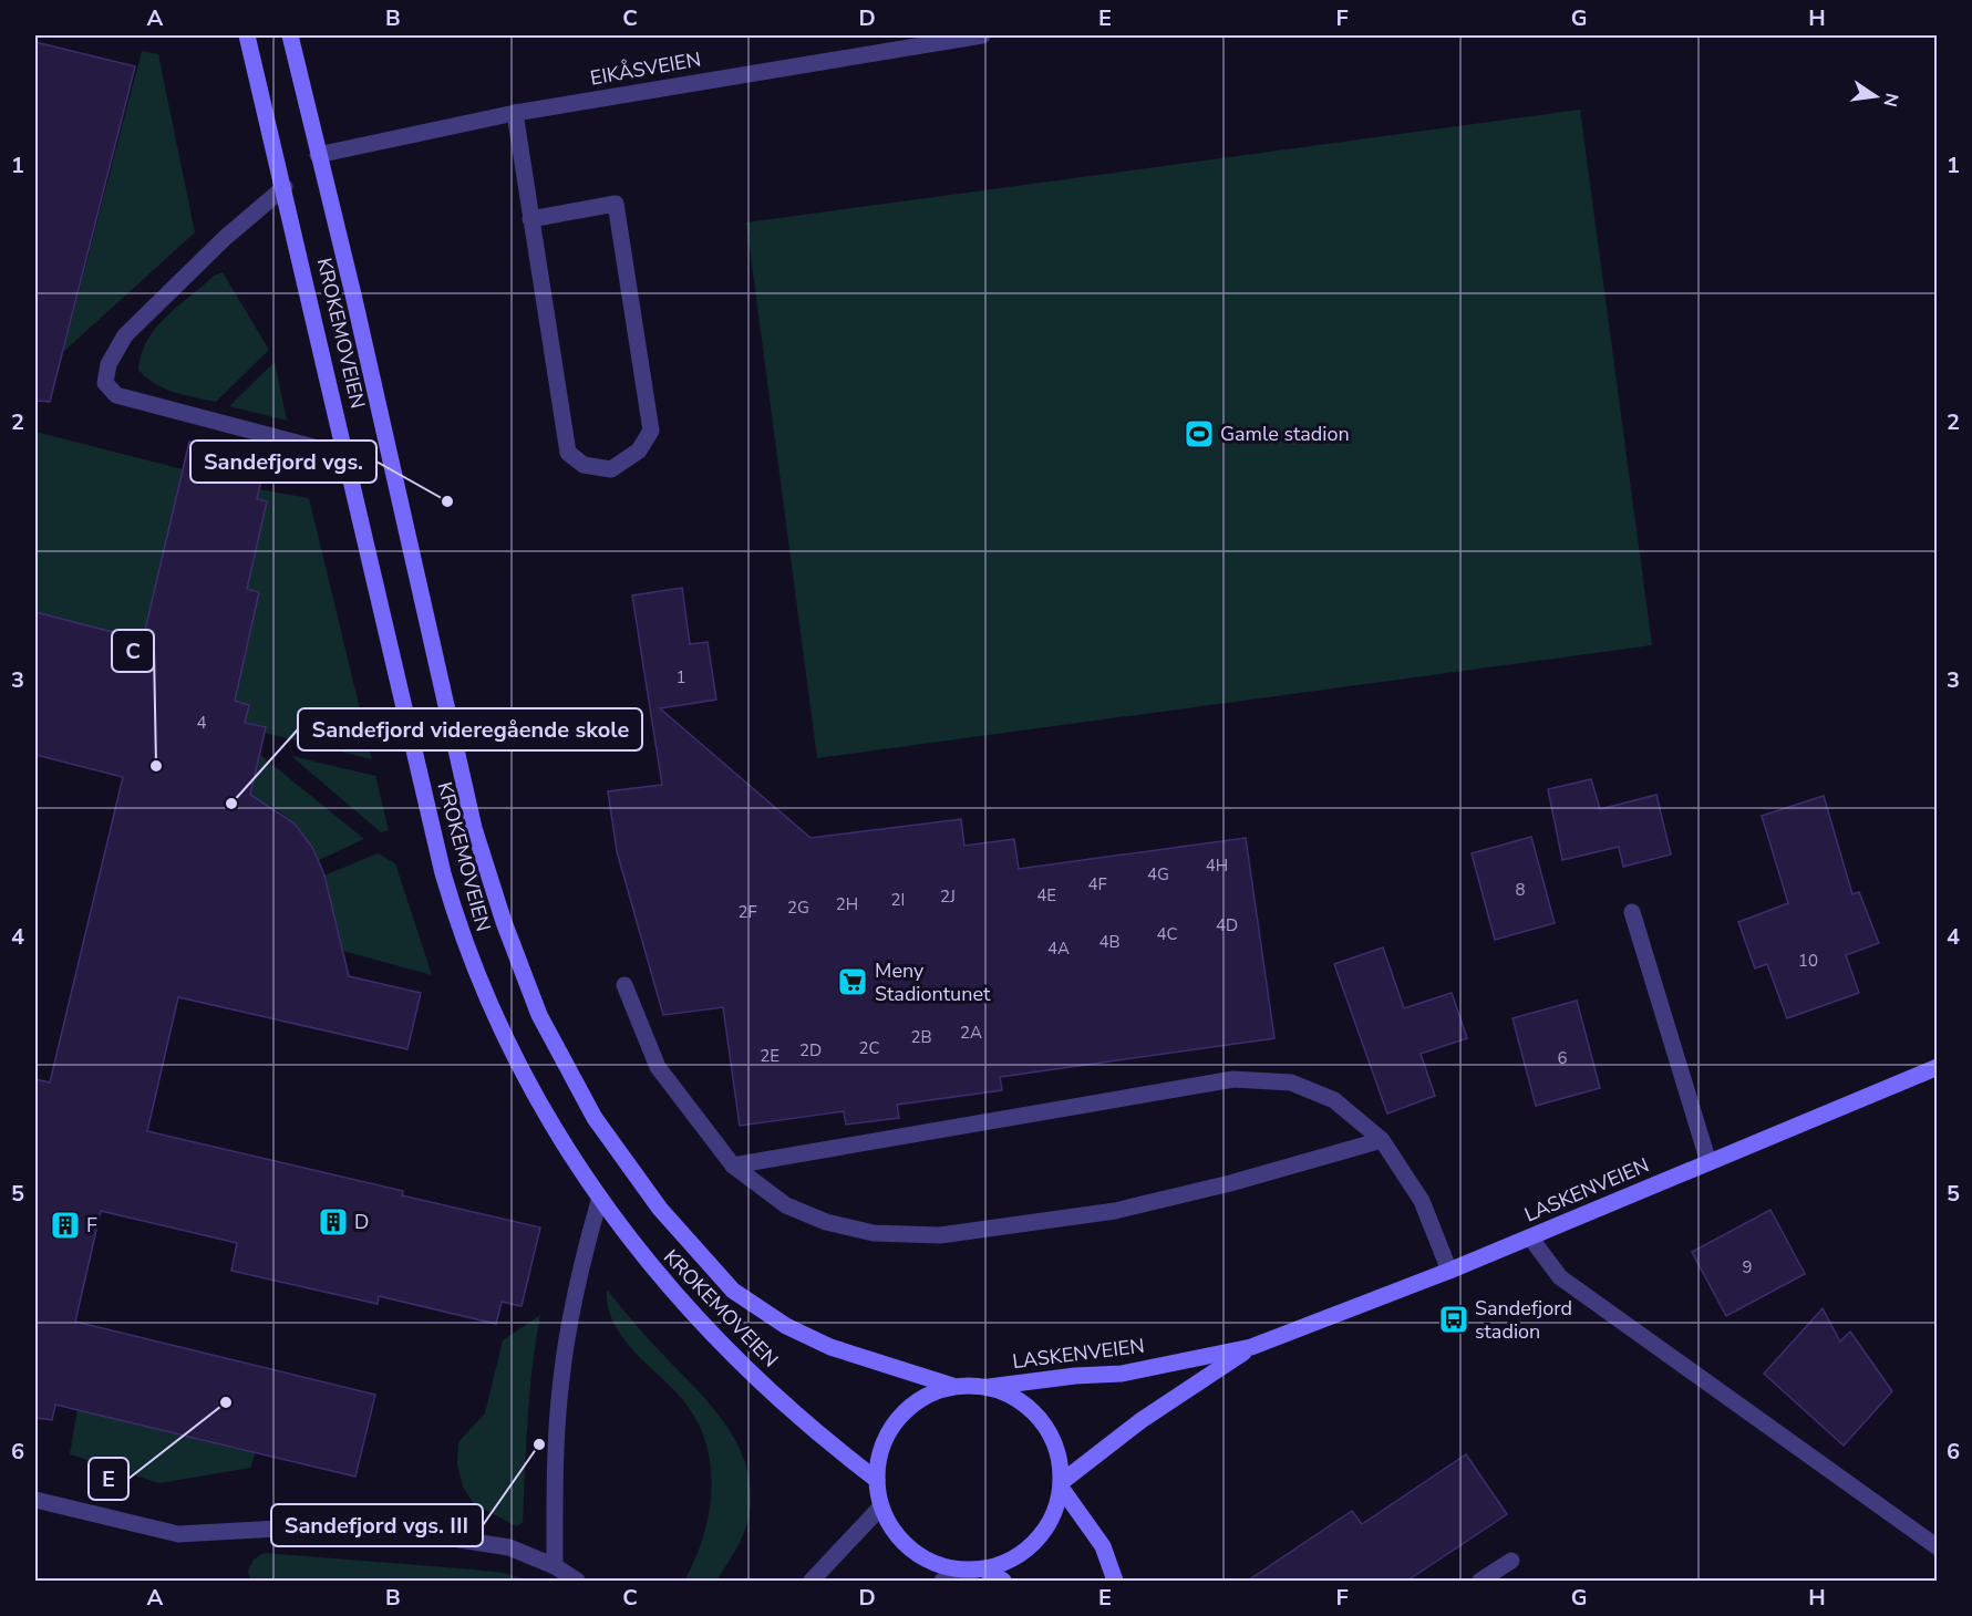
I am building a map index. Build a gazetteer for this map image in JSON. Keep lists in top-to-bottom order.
{
  "streets": {
    "main road": ["KROKEMOVEIEN", "LASKENVEIEN"],
    "street": ["EIKÅSVEIEN"]
  },
  "crossings": [
    ["EIKÅSVEIEN", "KROKEMOVEIEN"],
    ["KROKEMOVEIEN", "LASKENVEIEN"]
  ],
  "places": {
    "sports": ["Gamle stadion"],
    "other": [
      "Sandefjord vgs.",
      "C",
      "Sandefjord videregående skole",
      "E",
      "Sandefjord vgs. III"
    ],
    "supermarket": ["Meny Stadiontunet"],
    "building": ["D", "F"],
    "bus stop": ["Sandefjord stadion"]
  },
  "house_numbers": [
    "1",
    "4",
    "4H",
    "4G",
    "4F",
    "8",
    "4E",
    "2J",
    "2I",
    "2H",
    "2G",
    "2F",
    "4D",
    "4C",
    "4B",
    "4A",
    "10",
    "2A",
    "2B",
    "2C",
    "2D",
    "2E",
    "6",
    "9"
  ],
  "north": "right",
  "grid": {
    "columns": [
      "A",
      "B",
      "C",
      "D",
      "E",
      "F",
      "G",
      "H"
    ],
    "rows": [
      "1",
      "2",
      "3",
      "4",
      "5",
      "6"
    ]
  }
}
